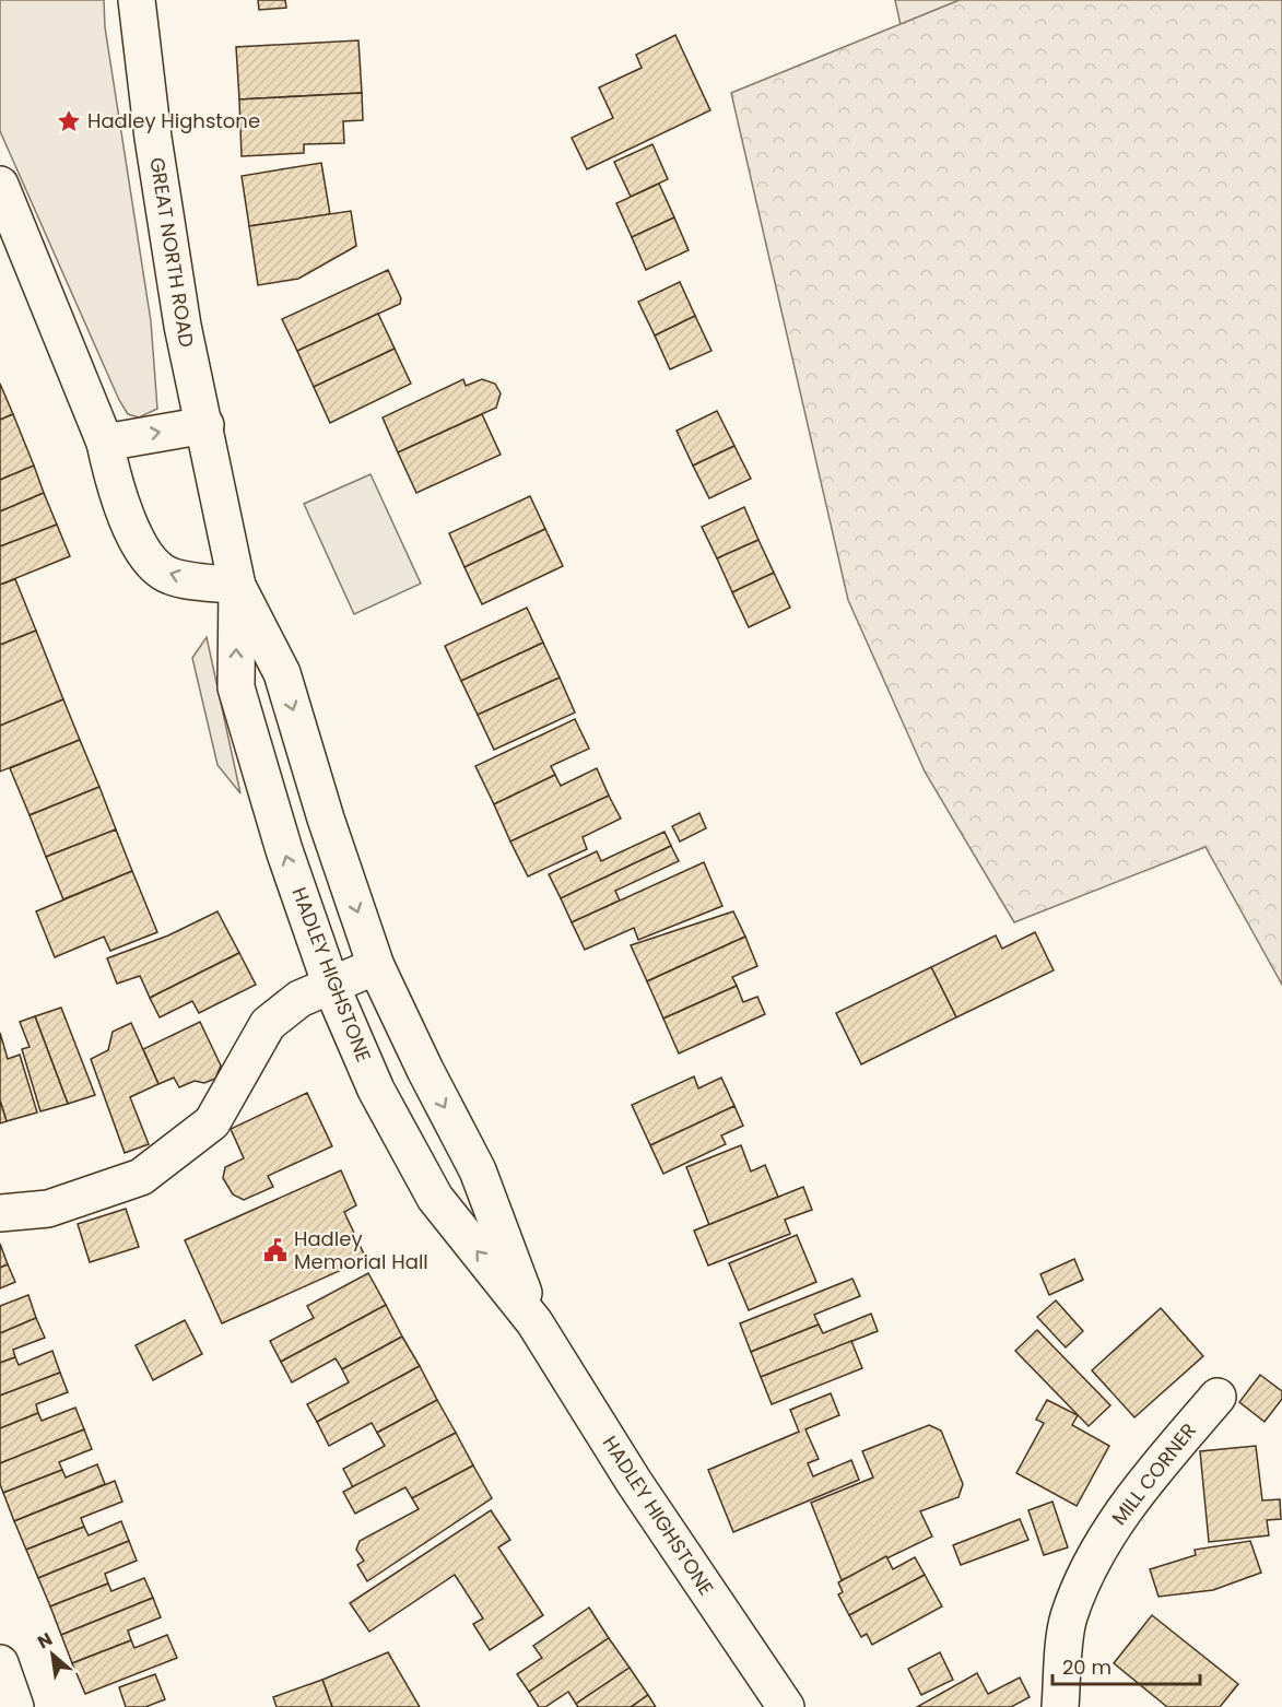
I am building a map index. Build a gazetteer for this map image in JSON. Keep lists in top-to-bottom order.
{
  "streets": {
    "main road": ["GREAT NORTH ROAD", "HADLEY HIGHSTONE", "MILL CORNER"]
  },
  "crossings": [
    ["GREAT NORTH ROAD", "HADLEY HIGHSTONE"]
  ],
  "places": {
    "place": ["Hadley Highstone"],
    "public building": ["Hadley Memorial Hall"]
  },
  "scale_bar": "20 m",
  "north": "top left"
}
